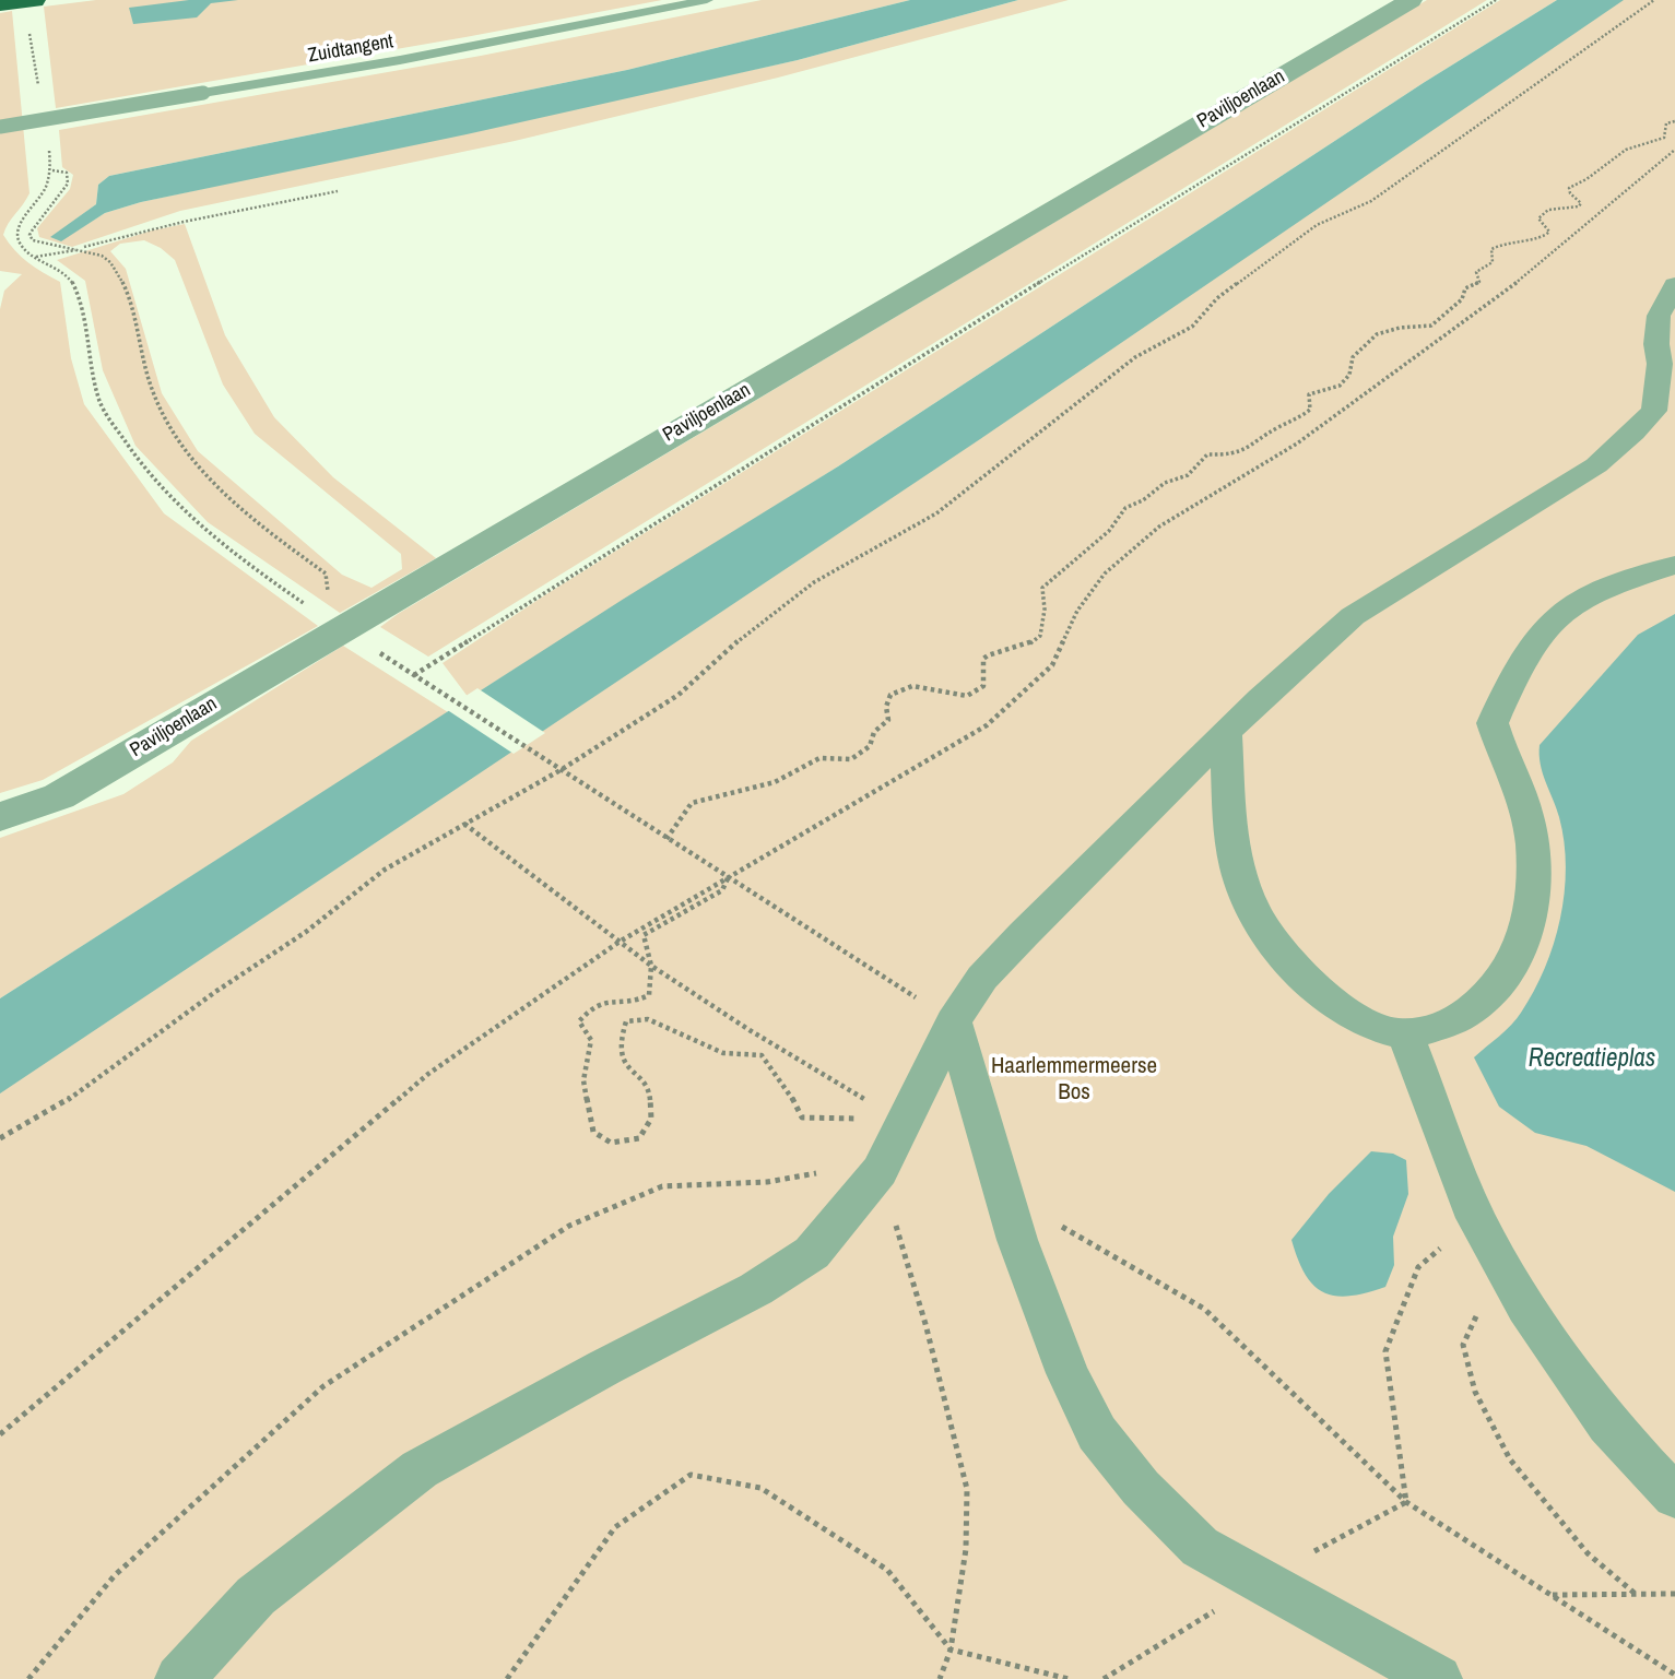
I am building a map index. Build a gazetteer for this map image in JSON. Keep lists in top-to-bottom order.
{
  "streets": {
    "street": ["Paviljoenlaan"],
    "lane": ["Zuidtangent"]
  },
  "water": ["Recreatieplas"],
  "parks": ["Haarlemmermeerse Bos"]
}
